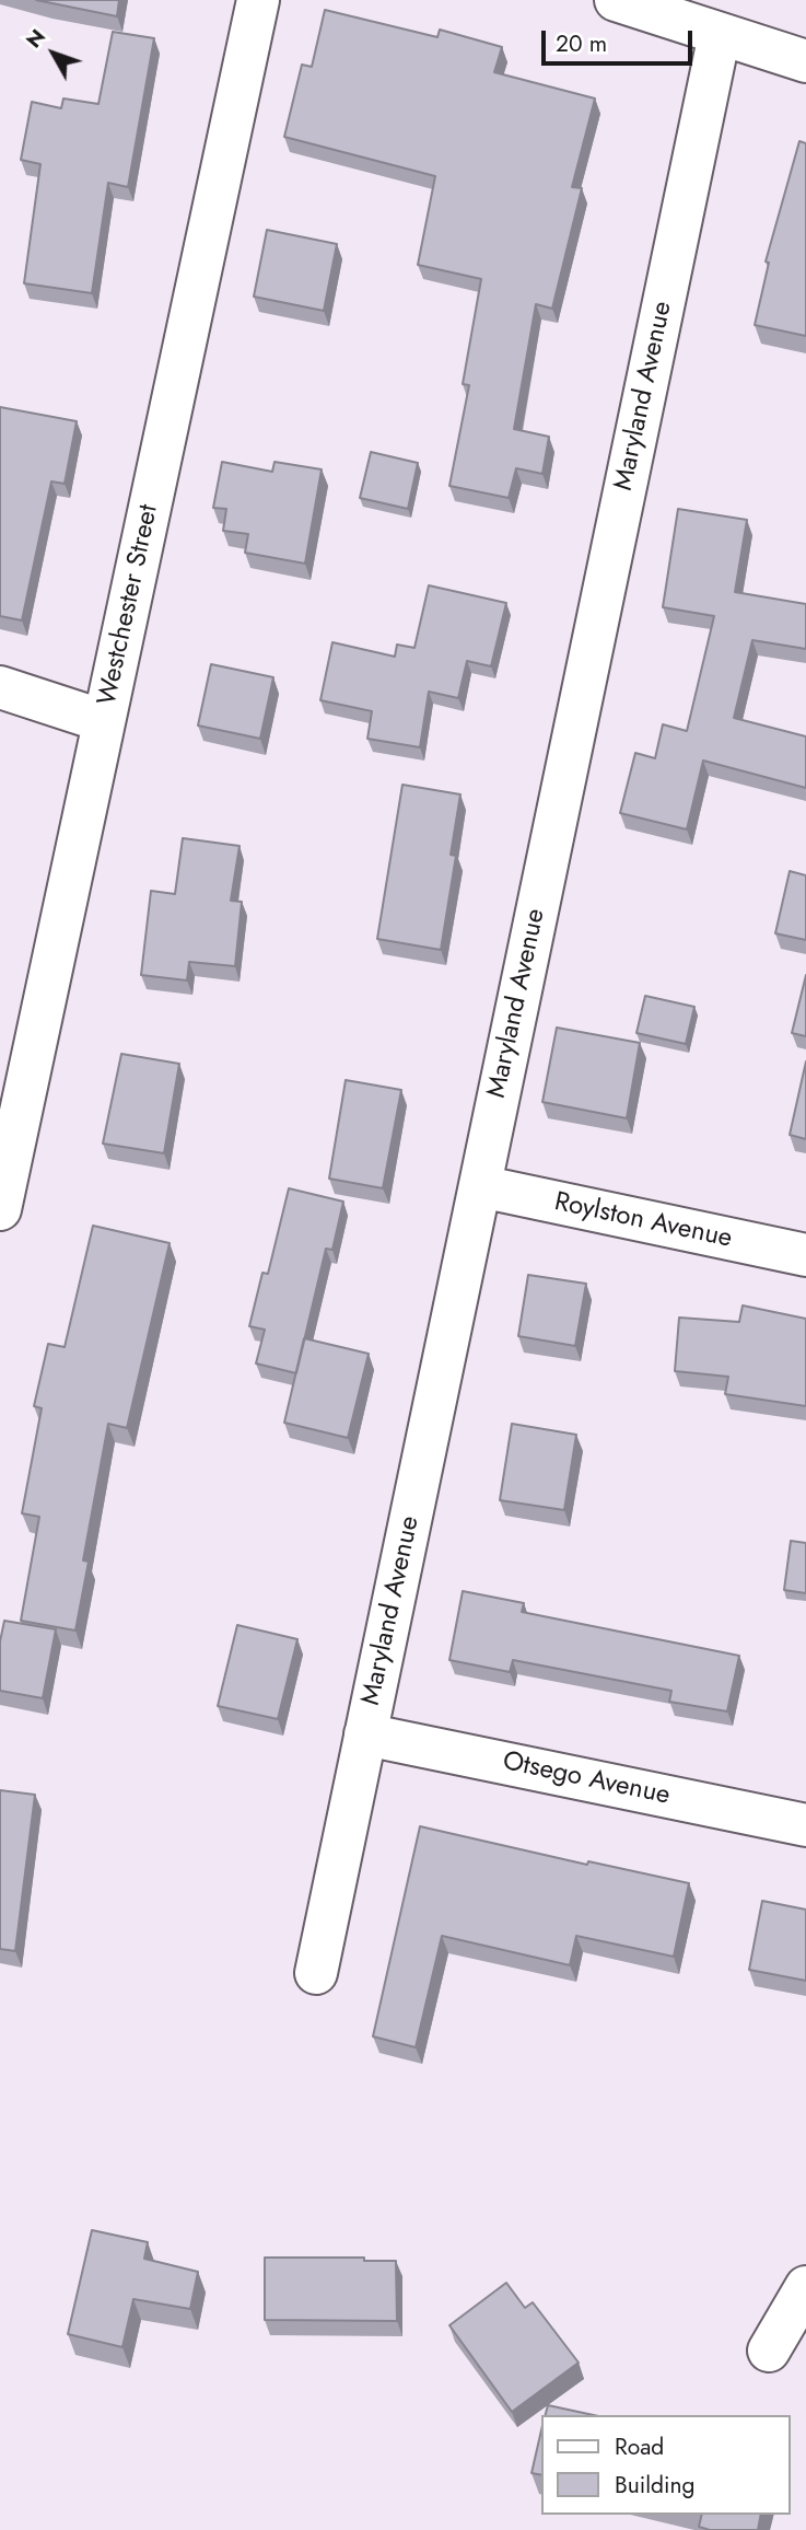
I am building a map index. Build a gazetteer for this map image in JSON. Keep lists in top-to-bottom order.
{
  "streets": {
    "street": [
      "Maryland Avenue",
      "Westchester Street",
      "Roylston Avenue",
      "Otsego Avenue"
    ]
  },
  "crossings": [
    ["Maryland Avenue", "Roylston Avenue"],
    ["Maryland Avenue", "Otsego Avenue"]
  ],
  "legend": ["Road", "Building"],
  "scale_bar": "20 m",
  "north": "top left"
}
